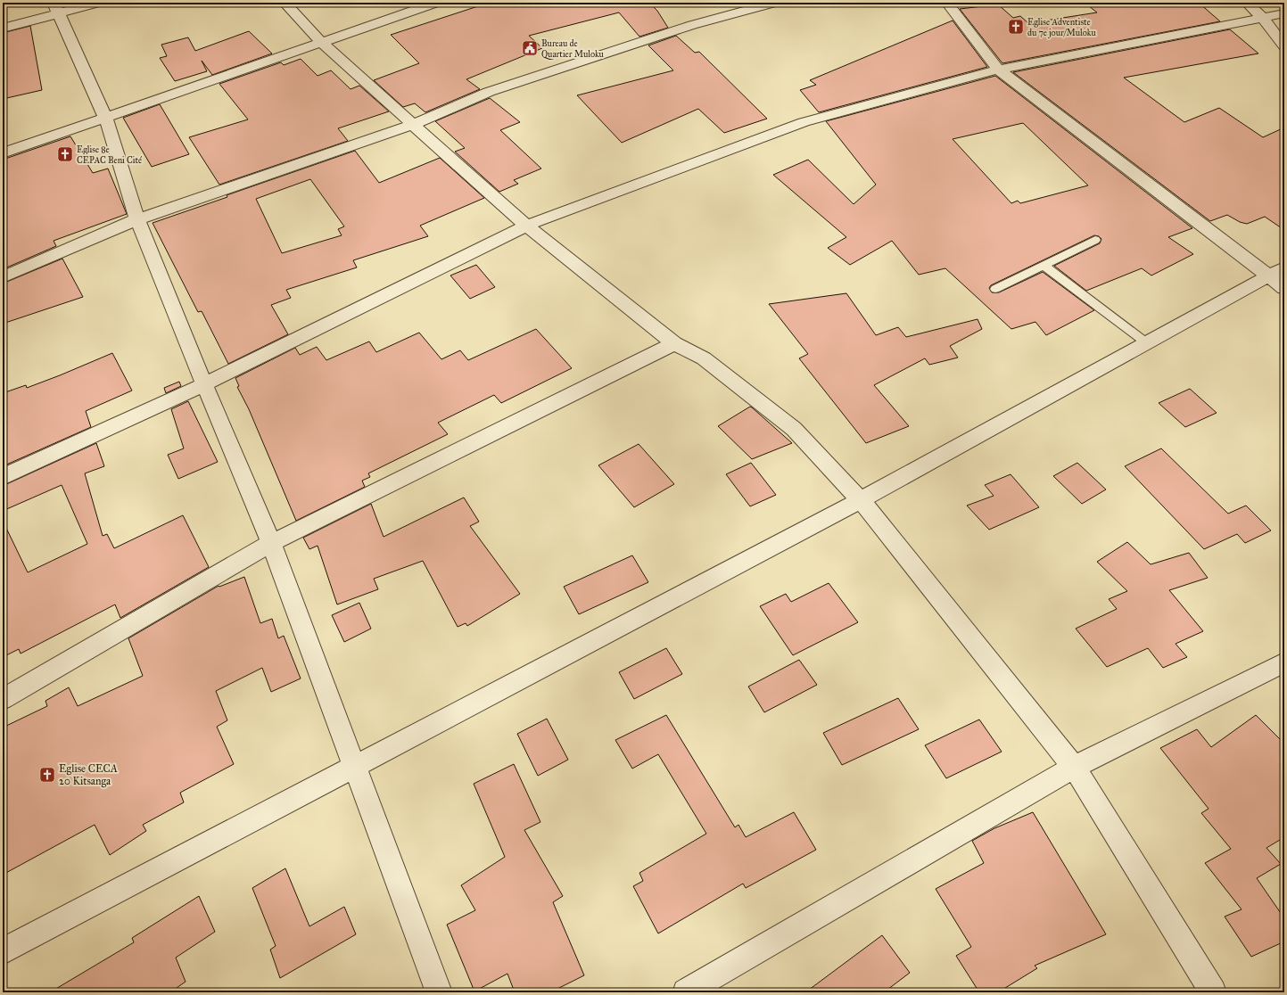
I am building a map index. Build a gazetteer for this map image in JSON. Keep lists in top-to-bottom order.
{
  "places": {
    "church": ["Eglise Adventiste du 7e jour/Muloku", "Eglise 8e CEPAC Beni Cité", "Eglise CECA 20 Kitsanga"],
    "public building": ["Bureau de Quartier Muloku"]
  }
}
